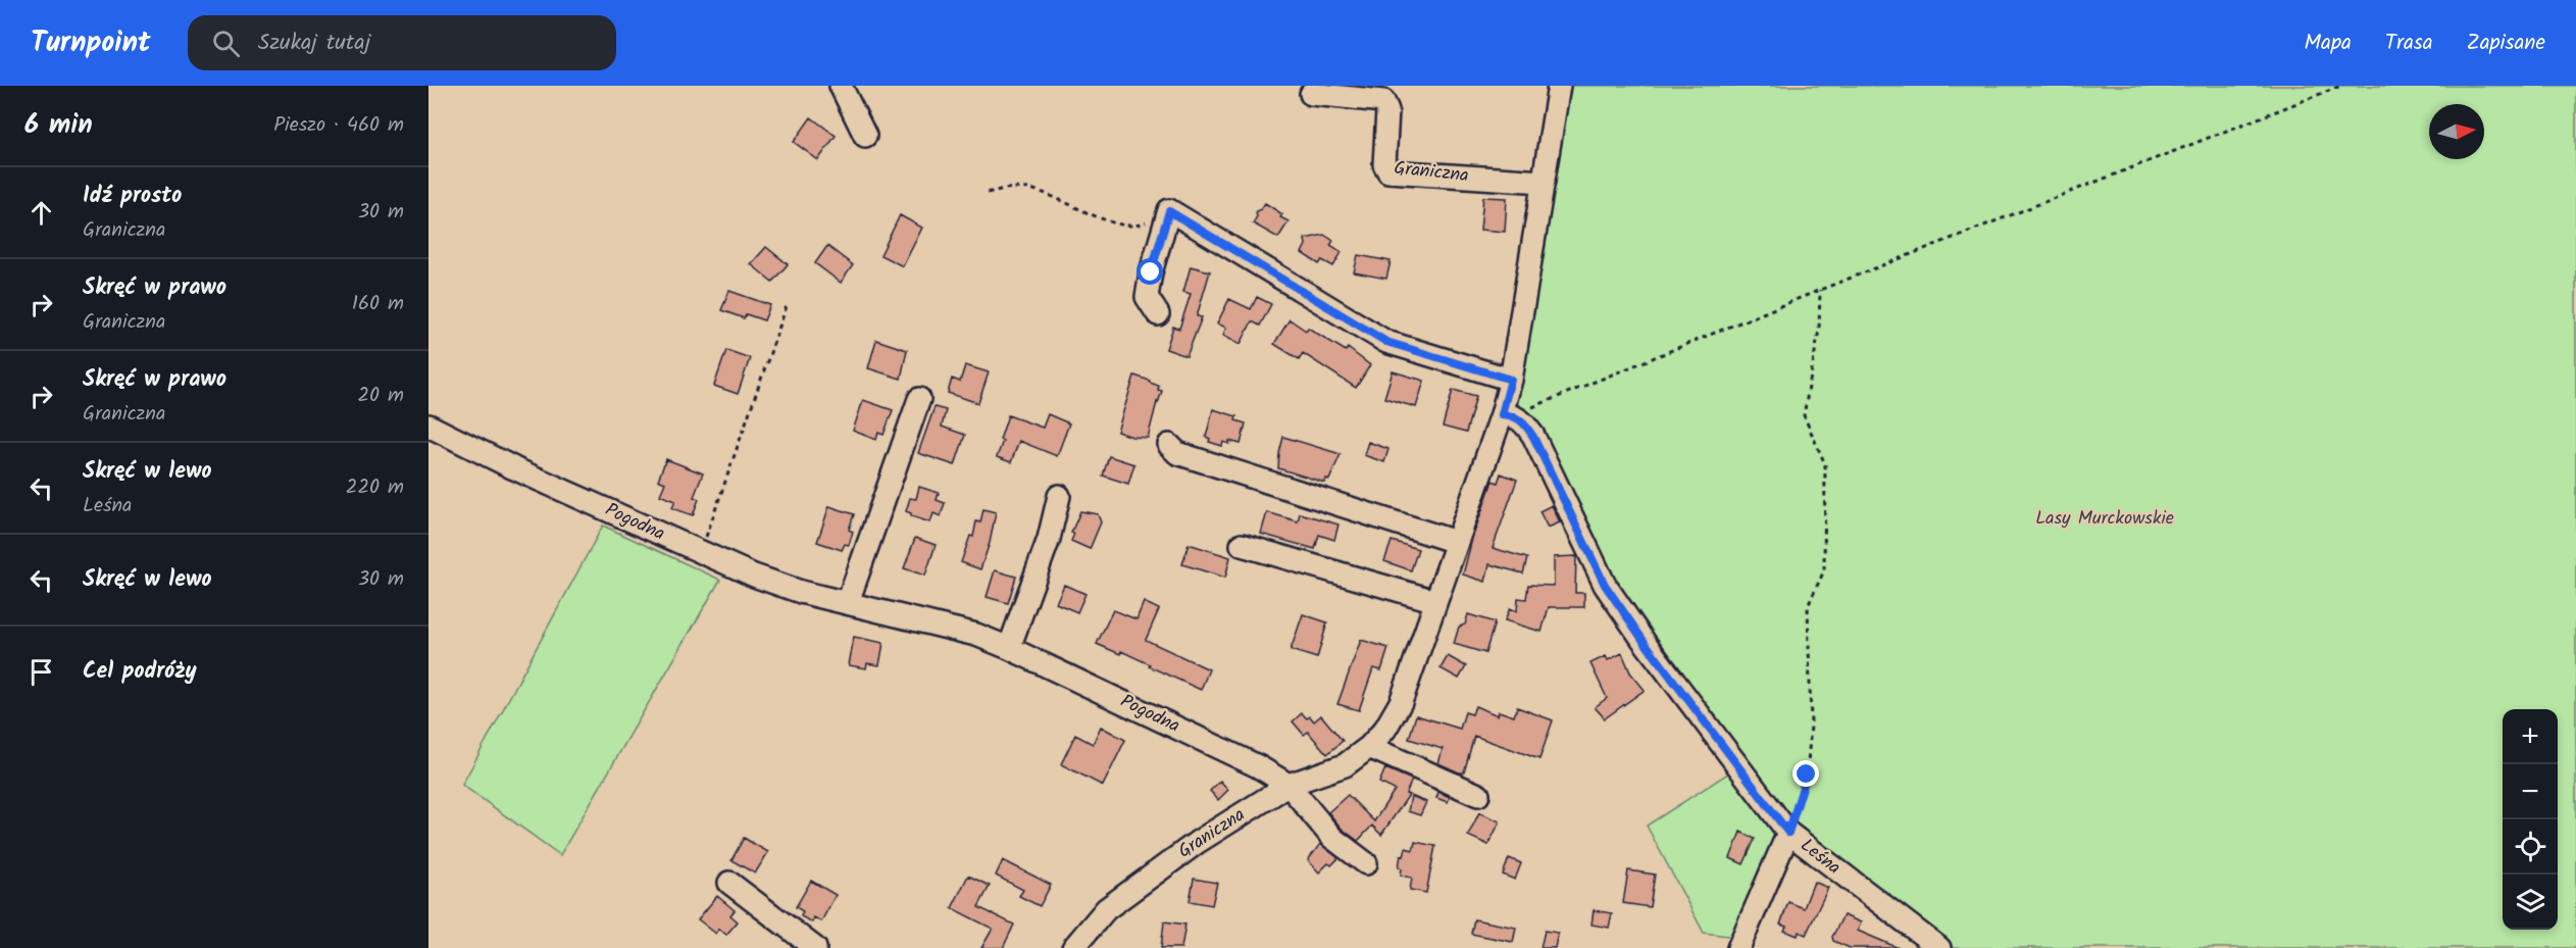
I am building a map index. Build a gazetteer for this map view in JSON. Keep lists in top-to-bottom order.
{
  "streets": {
    "street": ["Graniczna", "Pogodna", "Leśna"]
  },
  "crossings": [
    ["Graniczna", "Pogodna"],
    ["Graniczna", "Leśna"]
  ],
  "parks": ["Lasy Murckowskie"],
  "north": "right",
  "page": {
    "header": "Turnpoint",
    "search": "Szukaj tutaj",
    "nav": ["Mapa", "Trasa", "Zapisane"],
    "heading": ["6 min", "Pieszo · 460 m"],
    "list": [
      ["Idź prosto", "Graniczna", "30 m"],
      ["Skręć w prawo", "Graniczna", "160 m"],
      ["Skręć w prawo", "Graniczna", "20 m"],
      ["Skręć w lewo", "Leśna", "220 m"],
      ["Skręć w lewo", "30 m"],
      "Cel podróży"
    ],
    "map_buttons": ["+", "−"]
  }
}
